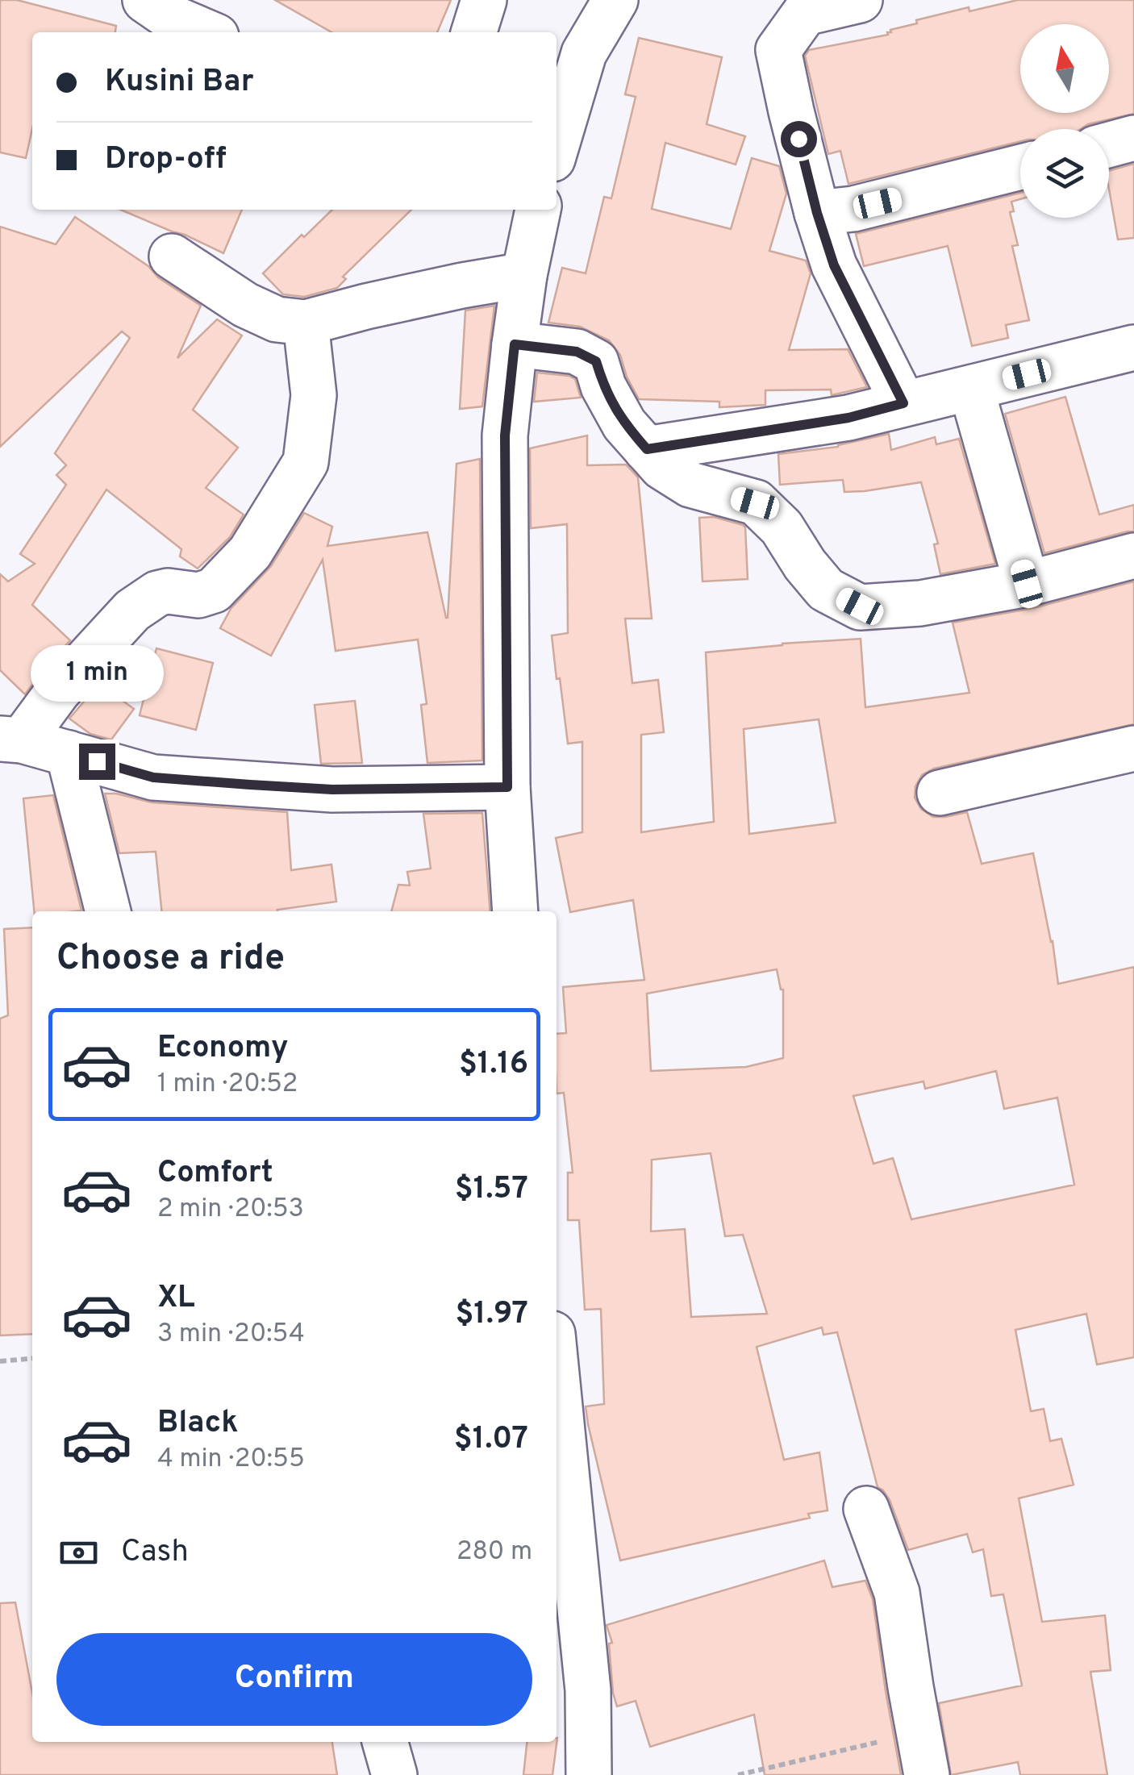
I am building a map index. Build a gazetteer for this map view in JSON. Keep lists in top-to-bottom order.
{
  "north": "top",
  "page": {
    "banner": ["Kusini Bar", "Drop-off"],
    "bubble": "1 min",
    "heading": "Choose a ride",
    "list": [
      {
        "name": "Economy",
        "note": "1 min · 20:52",
        "value": "$1.16"
      },
      {
        "name": "Comfort",
        "note": "2 min · 20:53",
        "value": "$1.57"
      },
      {
        "name": "XL",
        "note": "3 min · 20:54",
        "value": "$1.97"
      },
      {
        "name": "Black",
        "note": "4 min · 20:55",
        "value": "$1.07"
      }
    ],
    "pay": ["Cash", "280 m"],
    "buttons": "Confirm"
  }
}
